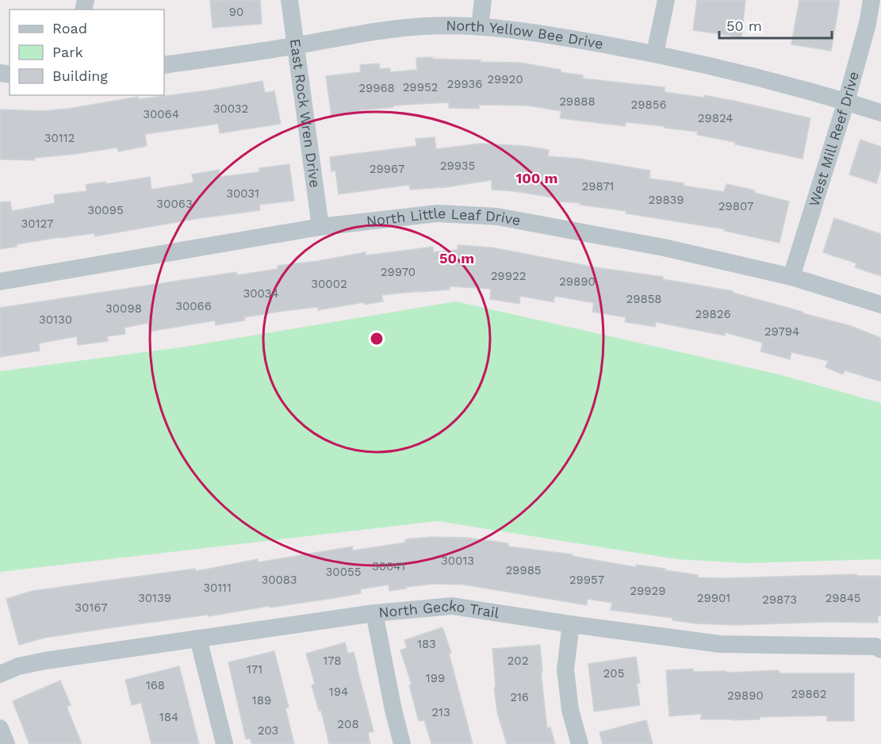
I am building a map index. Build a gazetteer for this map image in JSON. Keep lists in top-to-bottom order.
{
  "streets": {
    "street": [
      "North Yellow Bee Drive",
      "East Rock Wren Drive",
      "West Mill Reef Drive",
      "North Little Leaf Drive",
      "North Gecko Trail"
    ]
  },
  "crossings": [
    ["North Yellow Bee Drive", "East Rock Wren Drive"],
    ["North Yellow Bee Drive", "West Mill Reef Drive"],
    ["East Rock Wren Drive", "North Little Leaf Drive"],
    ["West Mill Reef Drive", "North Little Leaf Drive"]
  ],
  "house_numbers": [
    "90",
    "29920",
    "29936",
    "29952",
    "29968",
    "29888",
    "29856",
    "30032",
    "30064",
    "29824",
    "30112",
    "29935",
    "29967",
    "29871",
    "30031",
    "29839",
    "30063",
    "29807",
    "30095",
    "30127",
    "29970",
    "29922",
    "29890",
    "30002",
    "30034",
    "29858",
    "30066",
    "30098",
    "29826",
    "30130",
    "29794",
    "30013",
    "30041",
    "29985",
    "30055",
    "30083",
    "29957",
    "30111",
    "29929",
    "30139",
    "29901",
    "29845",
    "29873",
    "30167",
    "183",
    "178",
    "202",
    "171",
    "205",
    "199",
    "168",
    "194",
    "29862",
    "29890",
    "216",
    "189",
    "213",
    "184",
    "208",
    "203"
  ],
  "legend": ["Road", "Park", "Building"],
  "scale_bar": "50 m",
  "rings": ["100 m", "50 m"]
}
